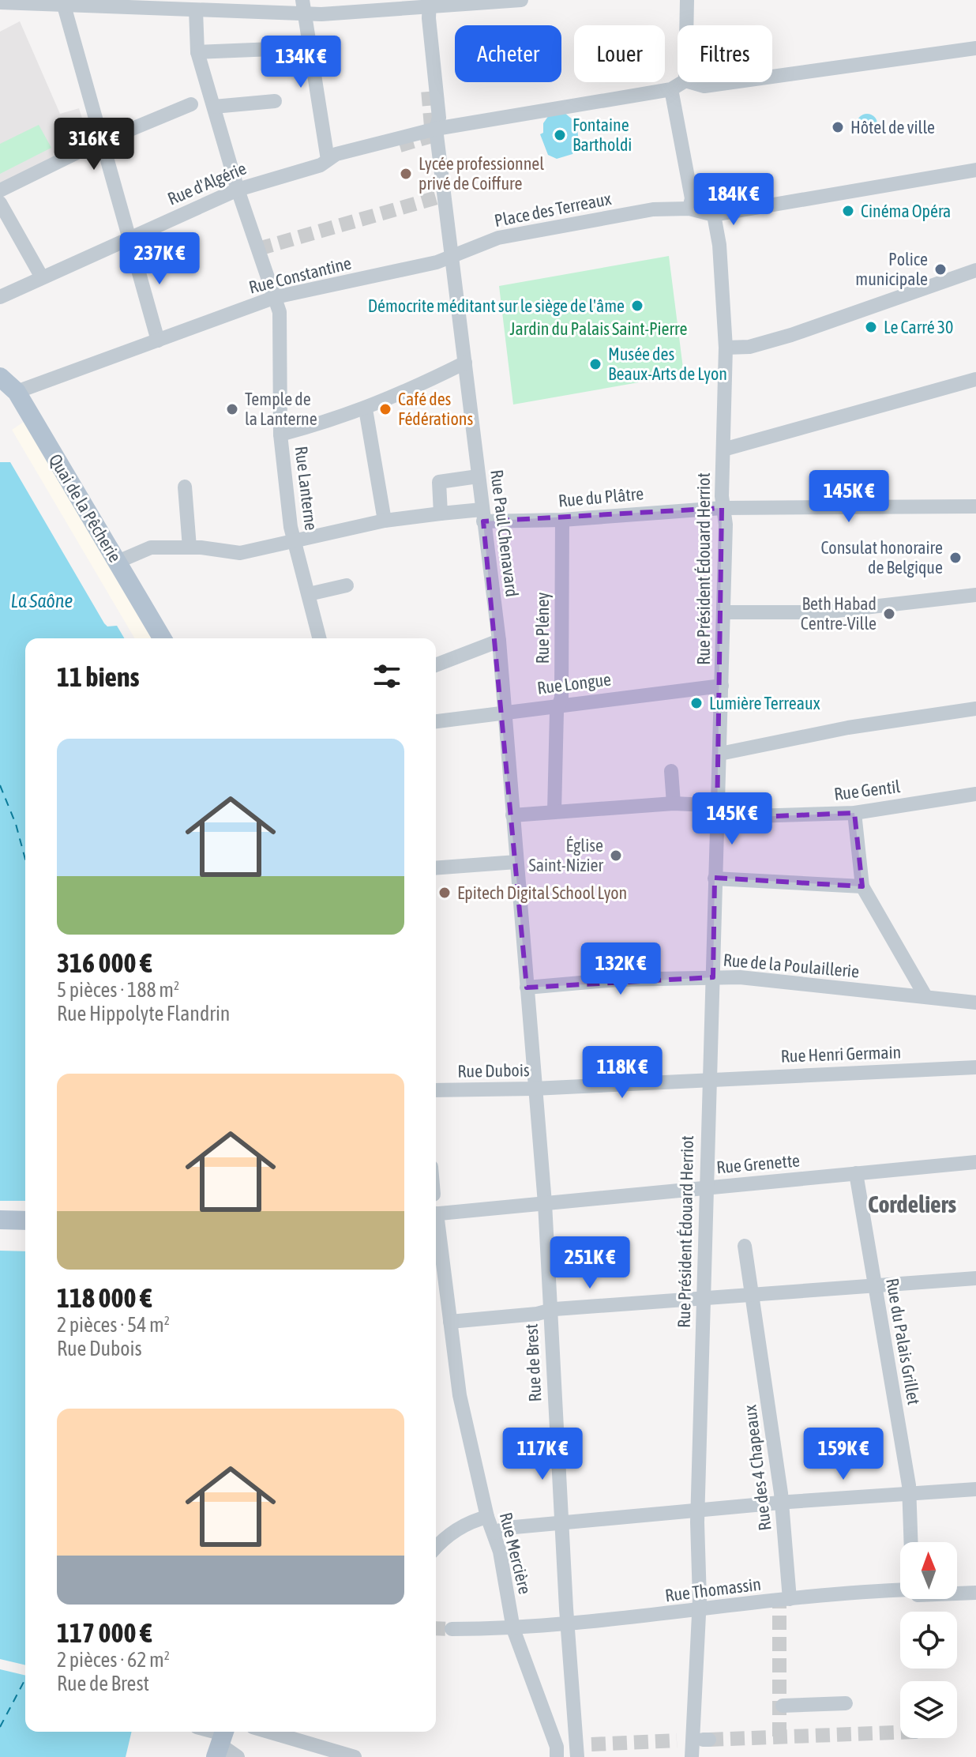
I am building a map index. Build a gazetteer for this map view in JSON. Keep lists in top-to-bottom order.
{
  "streets": {
    "main road": ["Quai de la Pêcherie"],
    "street": [
      "Rue d'Algérie",
      "Place des Terreaux",
      "Rue Constantine",
      "Rue Lanterne",
      "Rue du Plâtre",
      "Rue Paul Chenavard",
      "Rue Président Édouard Herriot",
      "Rue Pléney",
      "Rue Longue",
      "Rue Gentil",
      "Rue de la Poulaillerie",
      "Rue Henri Germain",
      "Rue Dubois",
      "Rue Grenette",
      "Rue du Palais Grillet",
      "Rue de Brest",
      "Rue des 4 Chapeaux",
      "Rue Mercière",
      "Rue Thomassin"
    ]
  },
  "crossings": [
    ["Rue d'Algérie", "Rue Lanterne"],
    ["Place des Terreaux", "Rue Constantine"],
    ["Place des Terreaux", "Rue Paul Chenavard"],
    ["Place des Terreaux", "Rue Président Édouard Herriot"],
    ["Rue Constantine", "Rue Lanterne"],
    ["Rue Constantine", "Quai de la Pêcherie"],
    ["Rue Constantine", "Rue Paul Chenavard"],
    ["Rue Lanterne", "Rue du Plâtre"],
    ["Rue du Plâtre", "Quai de la Pêcherie"],
    ["Rue du Plâtre", "Rue Paul Chenavard"],
    ["Rue du Plâtre", "Rue Président Édouard Herriot"],
    ["Rue du Plâtre", "Rue Pléney"],
    ["Rue Paul Chenavard", "Rue Longue"],
    ["Rue Paul Chenavard", "Rue Gentil"],
    ["Rue Paul Chenavard", "Rue de Brest"],
    ["Rue Président Édouard Herriot", "Rue Longue"],
    ["Rue Président Édouard Herriot", "Rue Gentil"],
    ["Rue Président Édouard Herriot", "Rue de la Poulaillerie"],
    ["Rue Président Édouard Herriot", "Rue Henri Germain"],
    ["Rue Président Édouard Herriot", "Rue Dubois"],
    ["Rue Président Édouard Herriot", "Rue Grenette"],
    ["Rue Président Édouard Herriot", "Rue Thomassin"],
    ["Rue Pléney", "Rue Longue"],
    ["Rue Pléney", "Rue Gentil"],
    ["Rue Gentil", "Rue de Brest"],
    ["Rue de la Poulaillerie", "Rue de Brest"],
    ["Rue Henri Germain", "Rue Dubois"],
    ["Rue Dubois", "Rue de Brest"],
    ["Rue Grenette", "Rue du Palais Grillet"],
    ["Rue Grenette", "Rue de Brest"],
    ["Rue de Brest", "Rue Thomassin"],
    ["Rue des 4 Chapeaux", "Rue Thomassin"],
    ["Rue Mercière", "Rue Thomassin"]
  ],
  "districts": ["Cordeliers"],
  "water": ["La Saône"],
  "parks": ["Jardin du Palais Saint-Pierre"],
  "places": [
    "Hôtel de ville",
    "Fontaine Bartholdi",
    "Lycée professionnel privé de Coiffure",
    "Cinéma Opéra",
    "Police municipale",
    "Démocrite méditant sur le siège de l'âme",
    "Le Carré 30",
    "Musée des Beaux-Arts de Lyon",
    "Temple de la Lanterne",
    "Café des Fédérations",
    "Consulat honoraire de Belgique",
    "Beth Habad Centre-Ville",
    "Lumière Terreaux",
    "Église Saint-Nizier",
    "Epitech Digital School Lyon"
  ],
  "north": "top",
  "page": {
    "chip": ["Acheter", "Louer", "Filtres"],
    "price": [
      "134K €",
      "316K €",
      "184K €",
      "237K €",
      "145K €",
      "145K €",
      "132K €",
      "118K €",
      "251K €",
      "117K €",
      "159K €"
    ],
    "heading": "11 biens",
    "list": [
      {
        "name": "316 000 €",
        "note": "5 pièces · 188 m² · Rue Hippolyte Flandrin"
      },
      {
        "name": "118 000 €",
        "note": "2 pièces · 54 m² · Rue Dubois"
      },
      {
        "name": "117 000 €",
        "note": "2 pièces · 62 m² · Rue de Brest"
      }
    ]
  }
}
